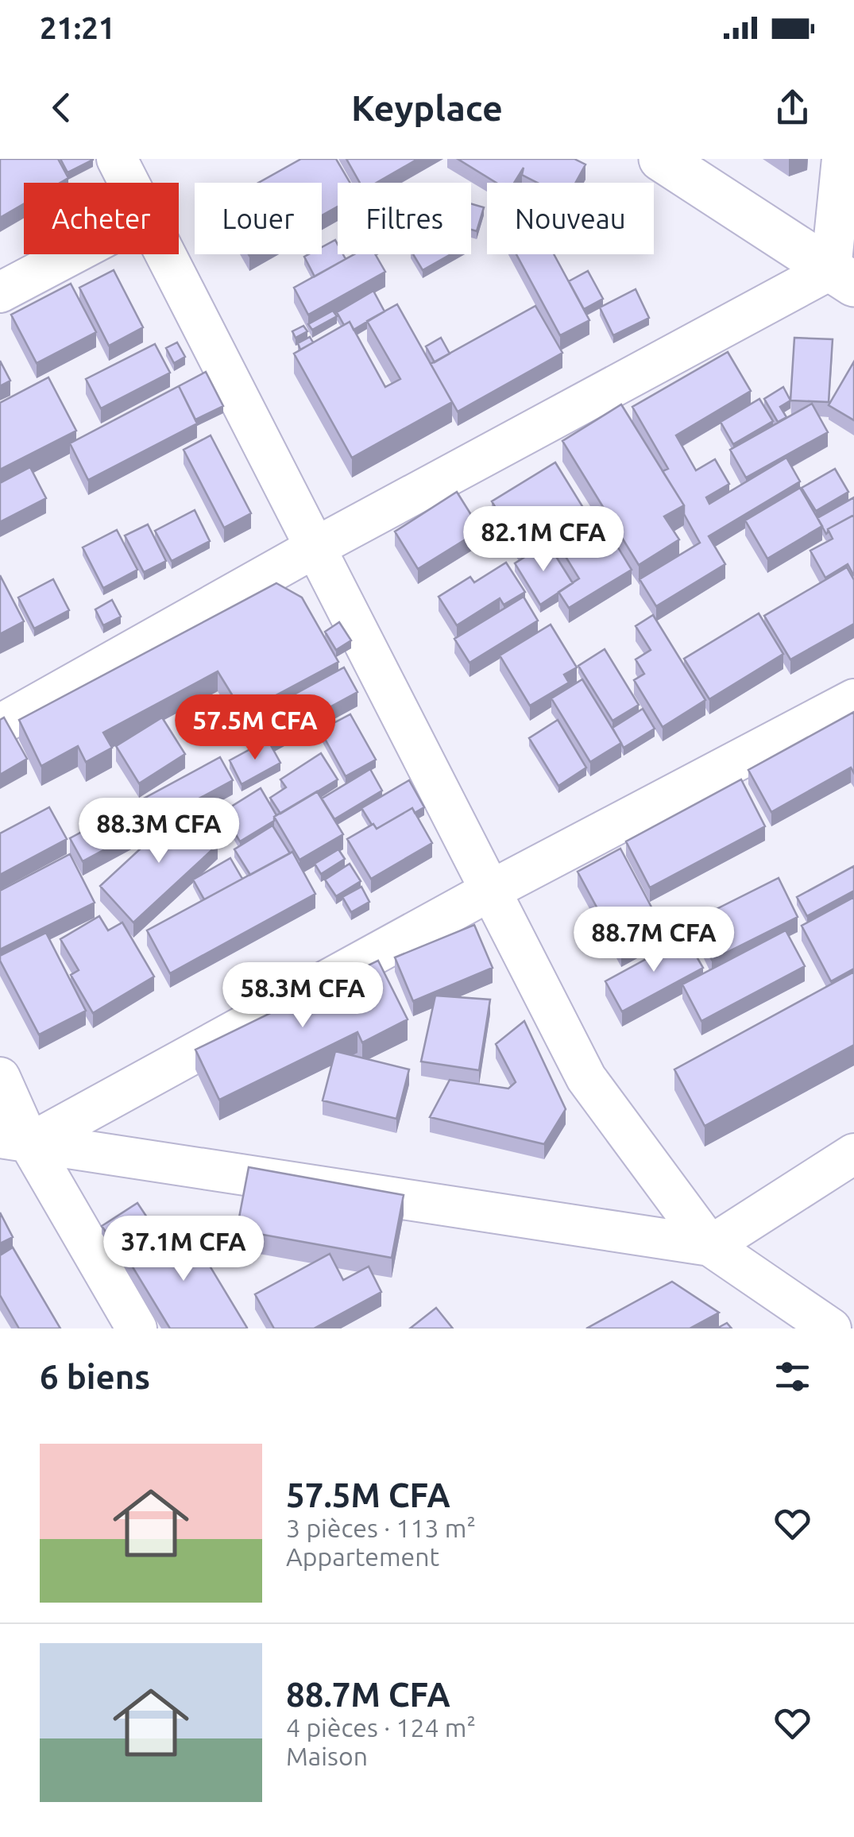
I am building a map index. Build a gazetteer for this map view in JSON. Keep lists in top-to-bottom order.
{
  "page": {
    "status": "21:21",
    "header": "Keyplace",
    "chip": [
      "Acheter",
      "Louer",
      "Filtres",
      "Nouveau"
    ],
    "price": [
      "82.1M CFA",
      "57.5M CFA",
      "88.3M CFA",
      "88.7M CFA",
      "58.3M CFA",
      "37.1M CFA"
    ],
    "heading": "6 biens",
    "list": [
      {
        "name": "57.5M CFA",
        "note": "3 pièces · 113 m² · Appartement"
      },
      {
        "name": "88.7M CFA",
        "note": "4 pièces · 124 m² · Maison"
      }
    ]
  }
}
